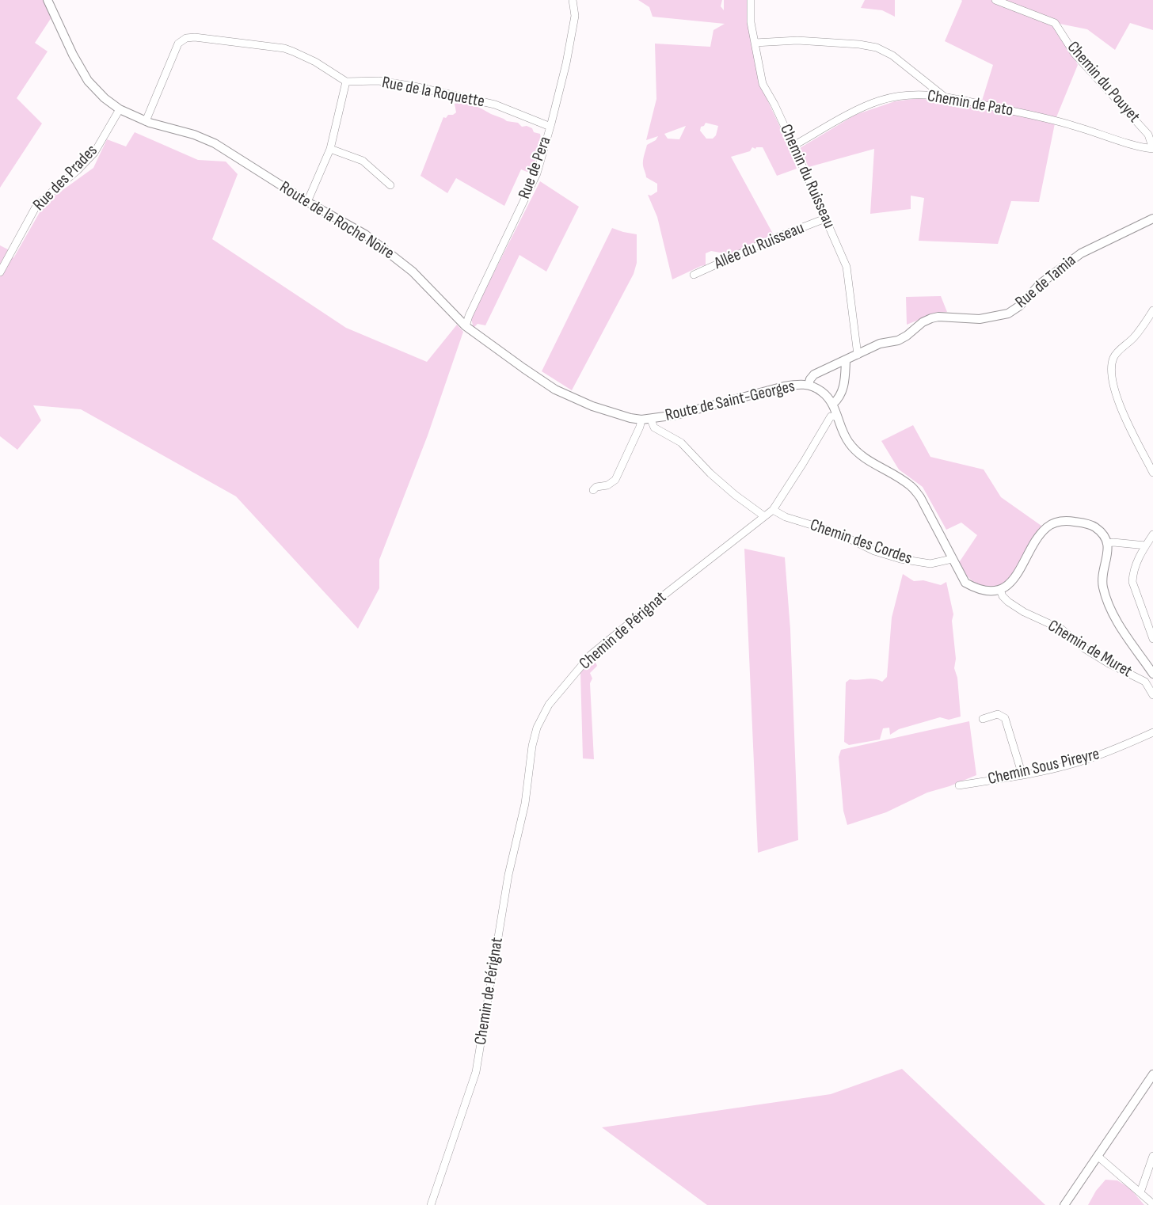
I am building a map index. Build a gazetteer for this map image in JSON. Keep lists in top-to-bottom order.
{
  "streets": {
    "street": [
      "Chemin du Pouyet",
      "Rue de la Roquette",
      "Chemin de Pato",
      "Rue de Pera",
      "Chemin du Ruisseau",
      "Rue des Prades",
      "Route de la Roche Noire",
      "Allée du Ruisseau",
      "Rue de Tamia",
      "Route de Saint-Georges",
      "Chemin des Cordes",
      "Chemin de Pérignat",
      "Chemin de Muret",
      "Chemin Sous Pireyre"
    ]
  },
  "crossings": [
    ["Chemin du Pouyet", "Chemin de Pato"],
    ["Rue de la Roquette", "Rue de Pera"],
    ["Chemin de Pato", "Chemin du Ruisseau"],
    ["Rue de Pera", "Route de la Roche Noire"],
    ["Chemin du Ruisseau", "Allée du Ruisseau"],
    ["Chemin du Ruisseau", "Rue de Tamia"],
    ["Rue des Prades", "Route de la Roche Noire"],
    ["Route de la Roche Noire", "Route de Saint-Georges"],
    ["Rue de Tamia", "Route de Saint-Georges"],
    ["Chemin des Cordes", "Chemin de Pérignat"]
  ]
}
